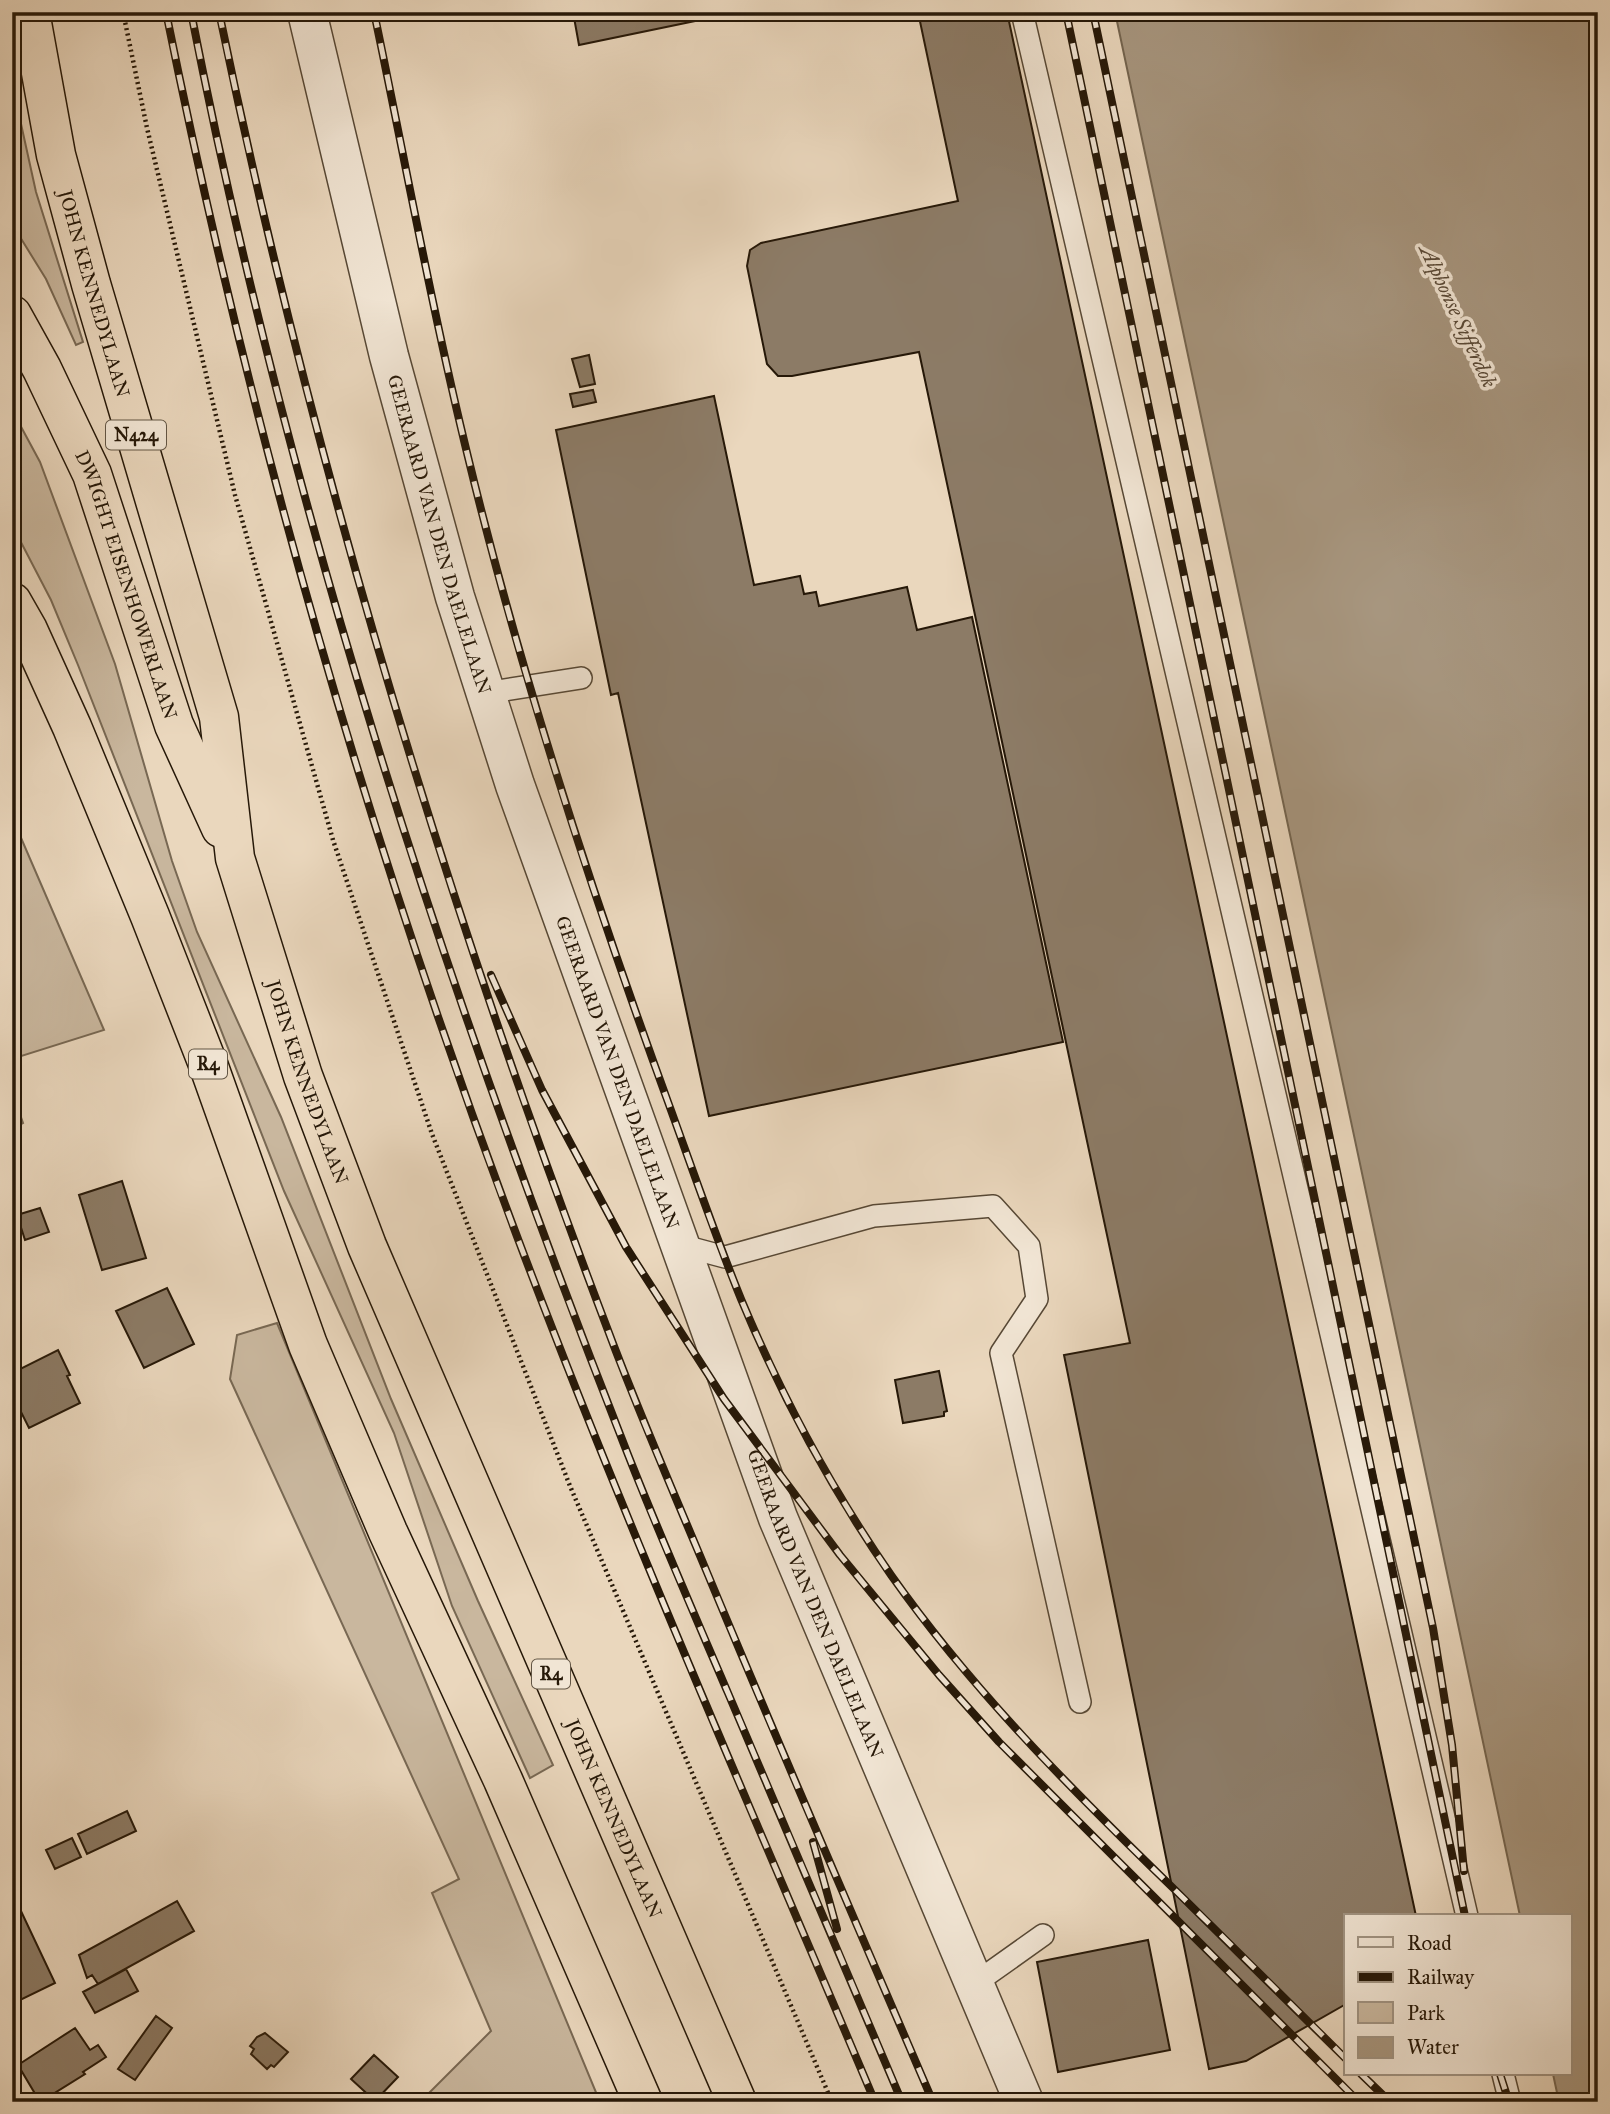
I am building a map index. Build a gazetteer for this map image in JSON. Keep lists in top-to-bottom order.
{
  "streets": {
    "highway": [
      "JOHN KENNEDYLAAN",
      "N424",
      "DWIGHT EISENHOWERLAAN",
      "R4"
    ],
    "street": ["GEERAARD VAN DEN DAELELAAN"]
  },
  "crossings": [
    ["JOHN KENNEDYLAAN", "DWIGHT EISENHOWERLAAN"]
  ],
  "water": ["Alphonse Sifferdok"],
  "legend": [
    "Road",
    "Railway",
    "Park",
    "Water"
  ]
}
